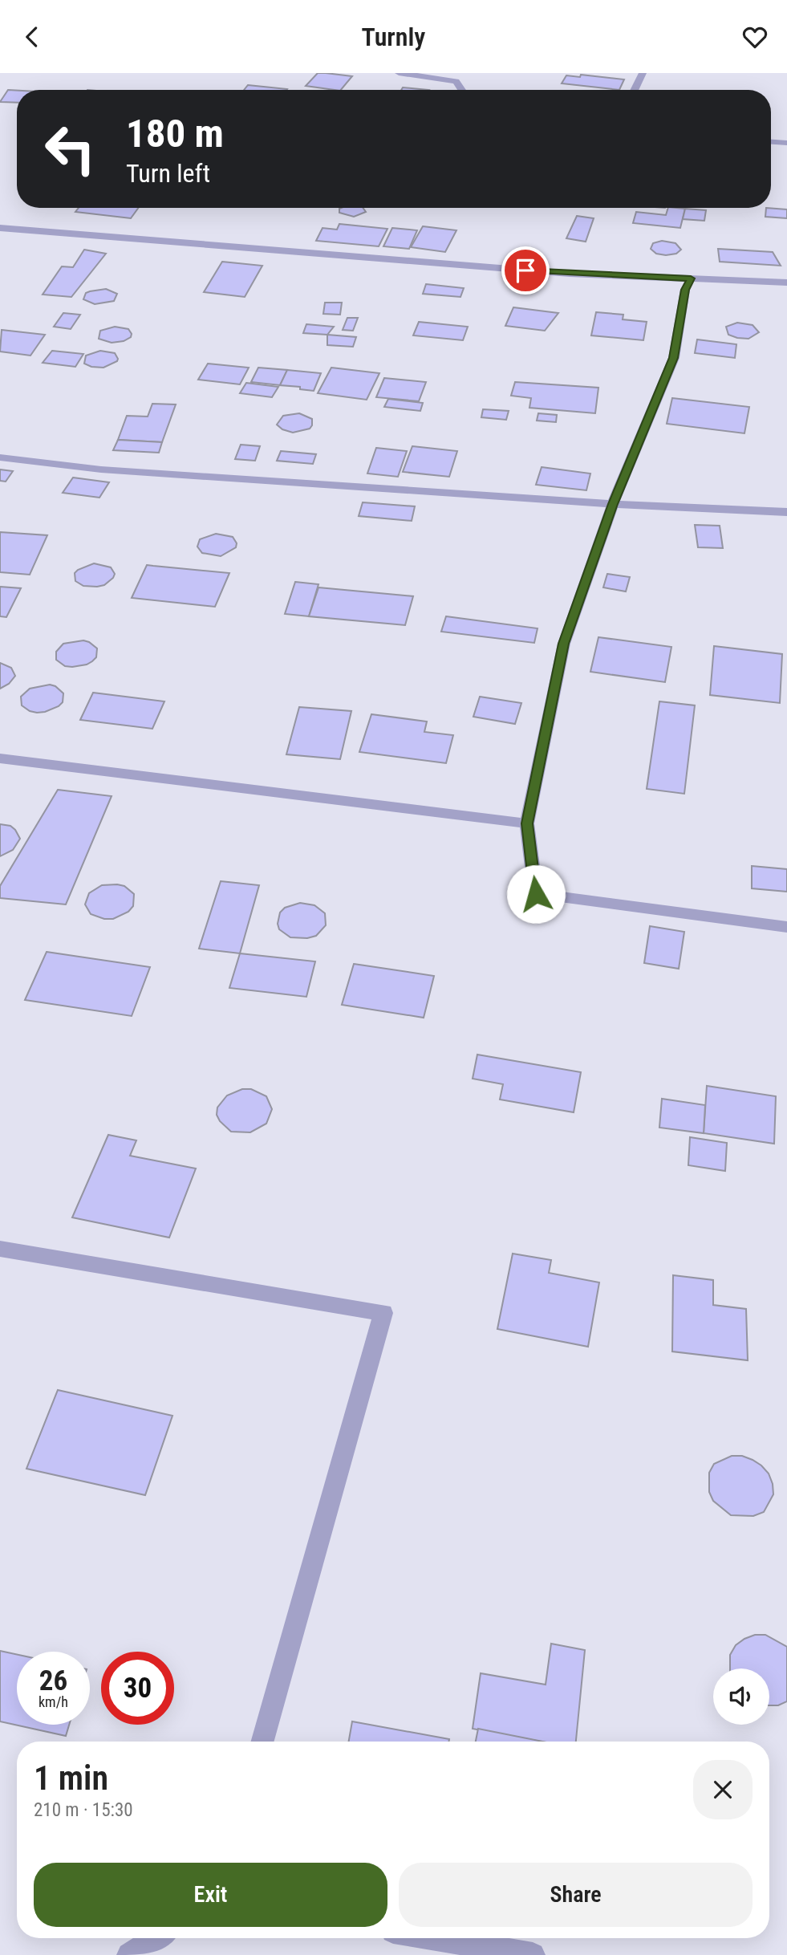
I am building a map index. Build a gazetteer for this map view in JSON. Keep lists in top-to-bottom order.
{
  "page": {
    "header": "Turnly",
    "turn": ["180 m", "Turn left"],
    "speed": "26 km/h",
    "limit": "30",
    "heading": ["1 min", "210 m · 15:30"],
    "buttons": ["Exit", "Share"]
  }
}
